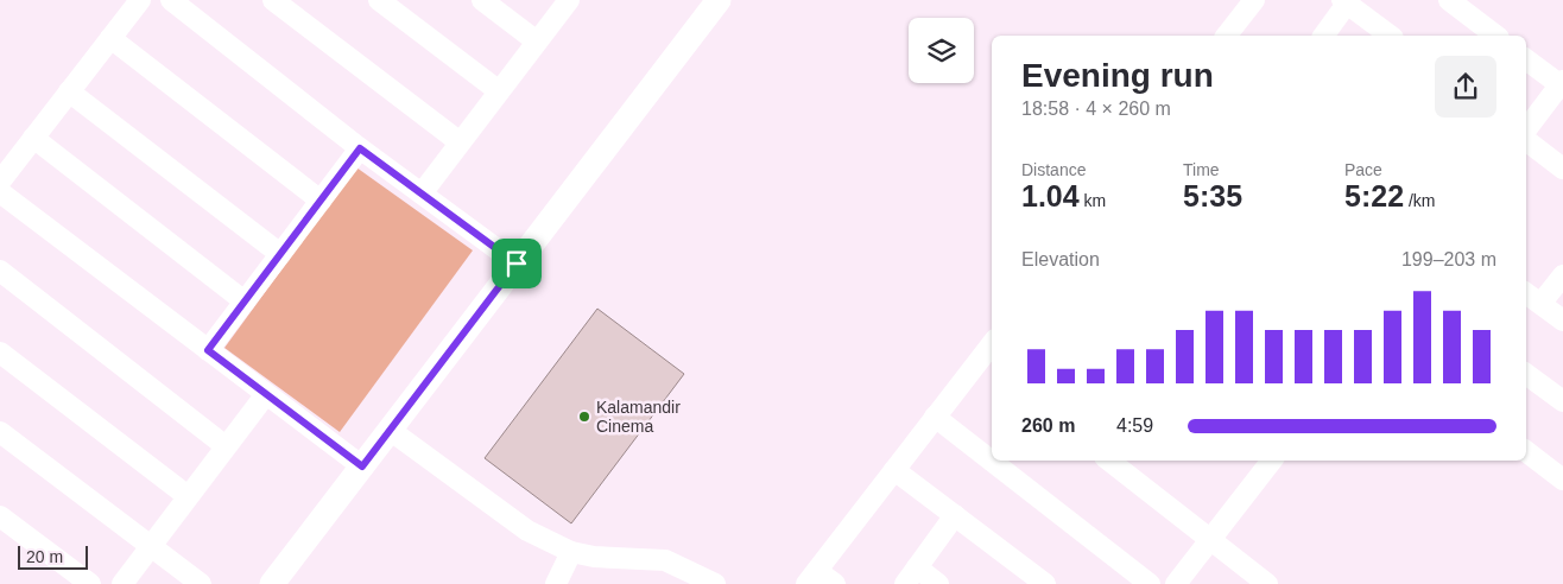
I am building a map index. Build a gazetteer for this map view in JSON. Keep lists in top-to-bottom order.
{
  "places": ["Kalamandir Cinema"],
  "scale_bar": "20 m",
  "page": {
    "heading": ["Evening run", "18:58 · 4 × 260 m"],
    "stats": [
      ["Distance", "1.04 km"],
      ["Time", "5:35"],
      ["Pace", "5:22 /km"]
    ],
    "chart": ["Elevation", "199–203 m"],
    "list": [
      {
        "name": "260 m",
        "note": "4:59"
      }
    ],
    "scale": "20 m"
  }
}
